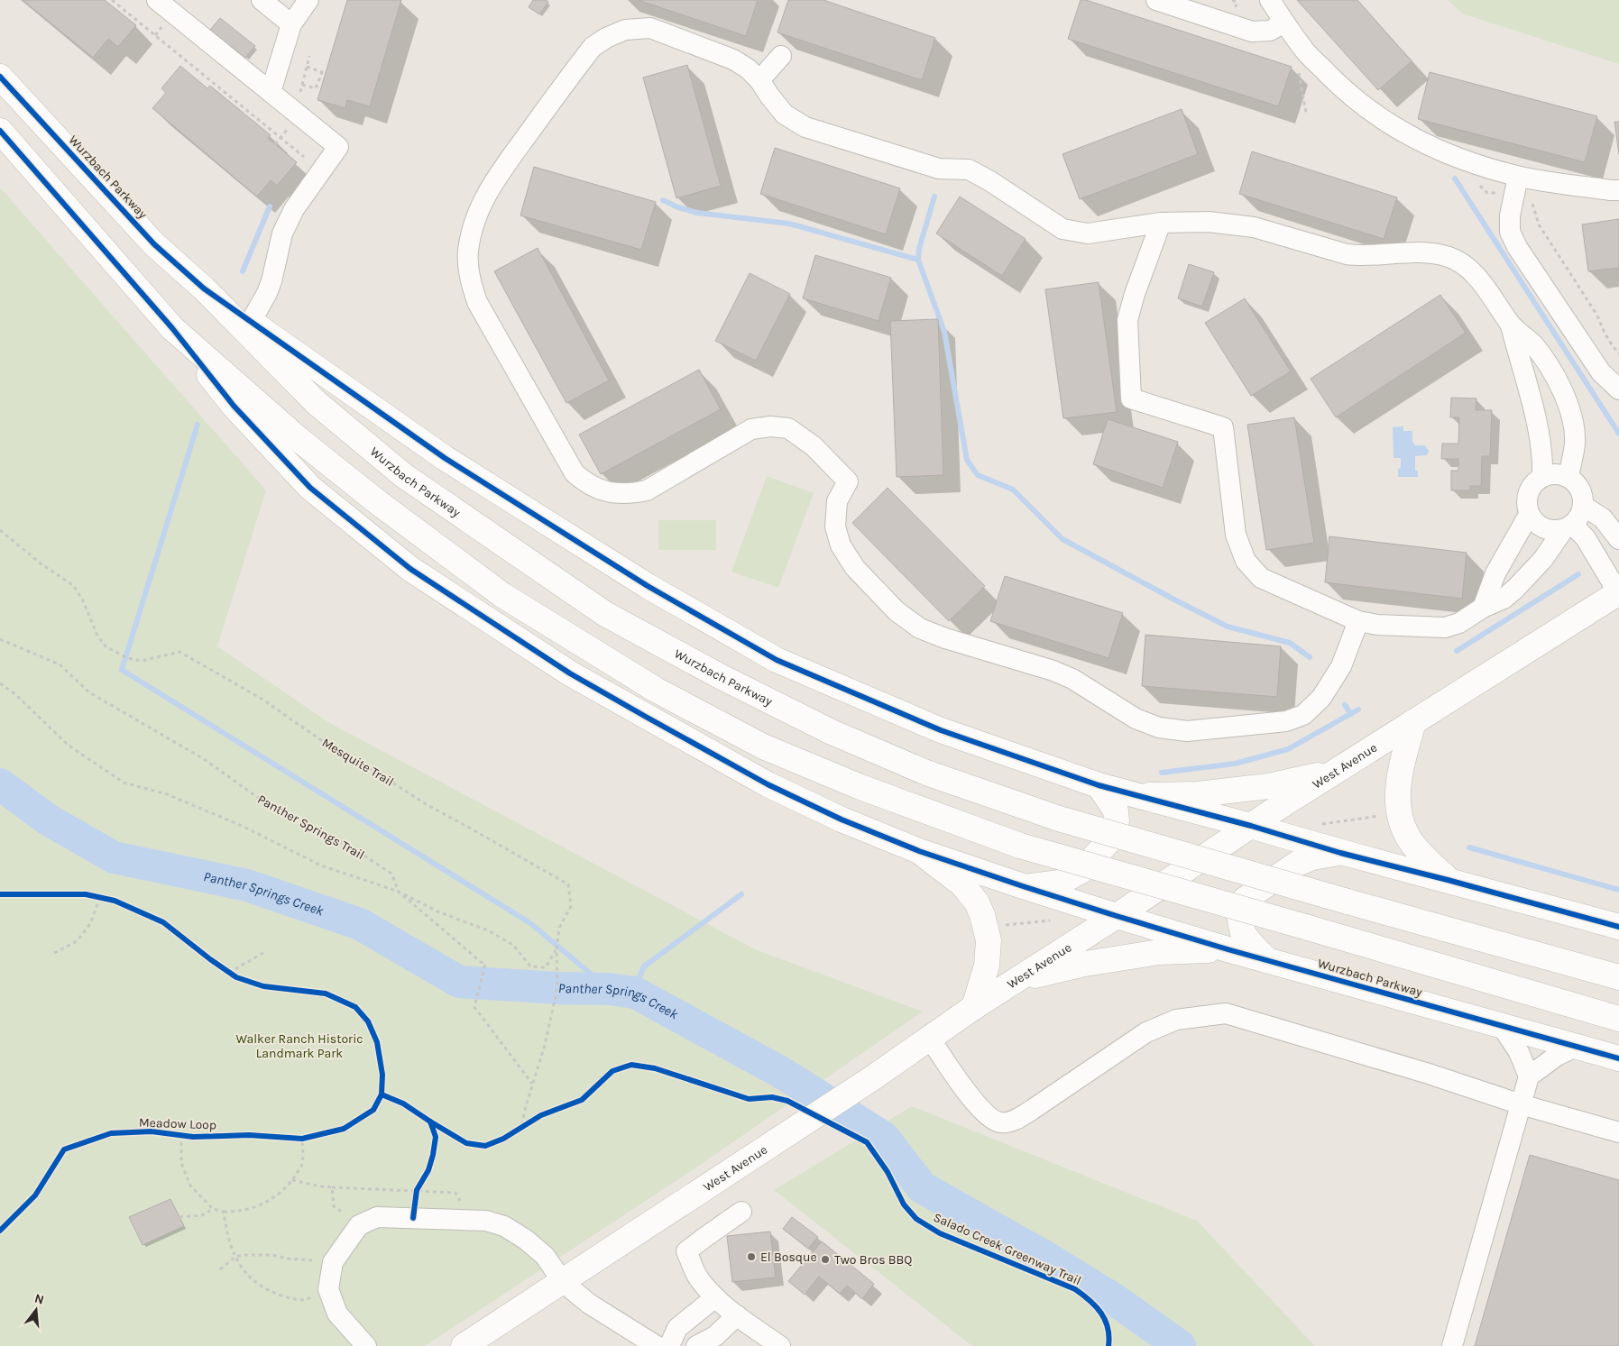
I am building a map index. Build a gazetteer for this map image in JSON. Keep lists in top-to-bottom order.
{
  "streets": {
    "main road": ["Wurzbach Parkway", "West Avenue"],
    "path": ["Mesquite Trail", "Panther Springs Trail"],
    "cycle path": ["Meadow Loop", "Salado Creek Greenway Trail"]
  },
  "crossings": [
    ["Wurzbach Parkway", "West Avenue"],
    ["Mesquite Trail", "Panther Springs Trail"]
  ],
  "water": ["Panther Springs Creek"],
  "parks": ["Walker Ranch Historic Landmark Park"],
  "places": ["El Bosque", "Two Bros BBQ"],
  "north": "top"
}
